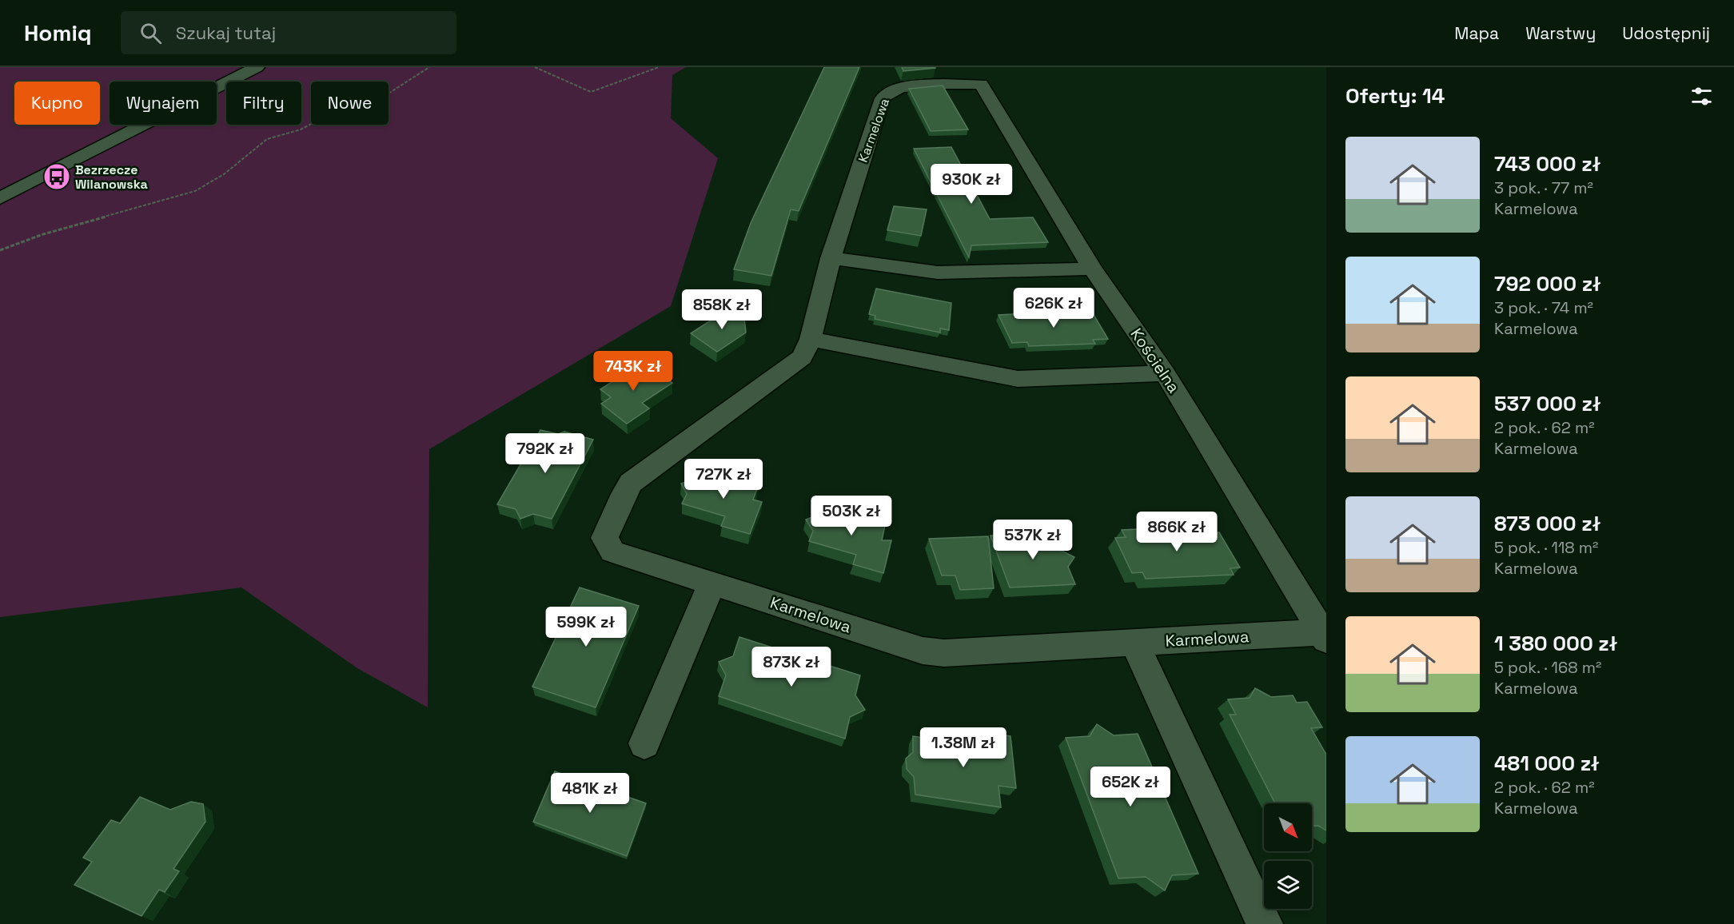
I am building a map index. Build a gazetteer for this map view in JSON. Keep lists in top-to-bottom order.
{
  "streets": {
    "street": ["Karmelowa", "Kościelna"]
  },
  "crossings": [
    ["Karmelowa", "Kościelna"]
  ],
  "places": {
    "bus stop": ["Bezrzecze Wilanowska"]
  },
  "north": "bottom right",
  "page": {
    "header": "Homiq",
    "search": "Szukaj tutaj",
    "nav": ["Mapa", "Warstwy", "Udostępnij"],
    "heading": "Oferty: 14",
    "chip": [
      "Kupno",
      "Wynajem",
      "Filtry",
      "Nowe"
    ],
    "list": [
      {
        "name": "743 000 zł",
        "note": "3 pok. · 77 m² · Karmelowa"
      },
      {
        "name": "792 000 zł",
        "note": "3 pok. · 74 m² · Karmelowa"
      },
      {
        "name": "537 000 zł",
        "note": "2 pok. · 62 m² · Karmelowa"
      },
      {
        "name": "873 000 zł",
        "note": "5 pok. · 118 m² · Karmelowa"
      },
      {
        "name": "1 380 000 zł",
        "note": "5 pok. · 168 m² · Karmelowa"
      },
      {
        "name": "481 000 zł",
        "note": "2 pok. · 62 m² · Karmelowa"
      }
    ],
    "price": [
      "930K zł",
      "626K zł",
      "858K zł",
      "743K zł",
      "792K zł",
      "727K zł",
      "503K zł",
      "866K zł",
      "537K zł",
      "599K zł",
      "873K zł",
      "1.38M zł",
      "652K zł",
      "481K zł"
    ]
  }
}
